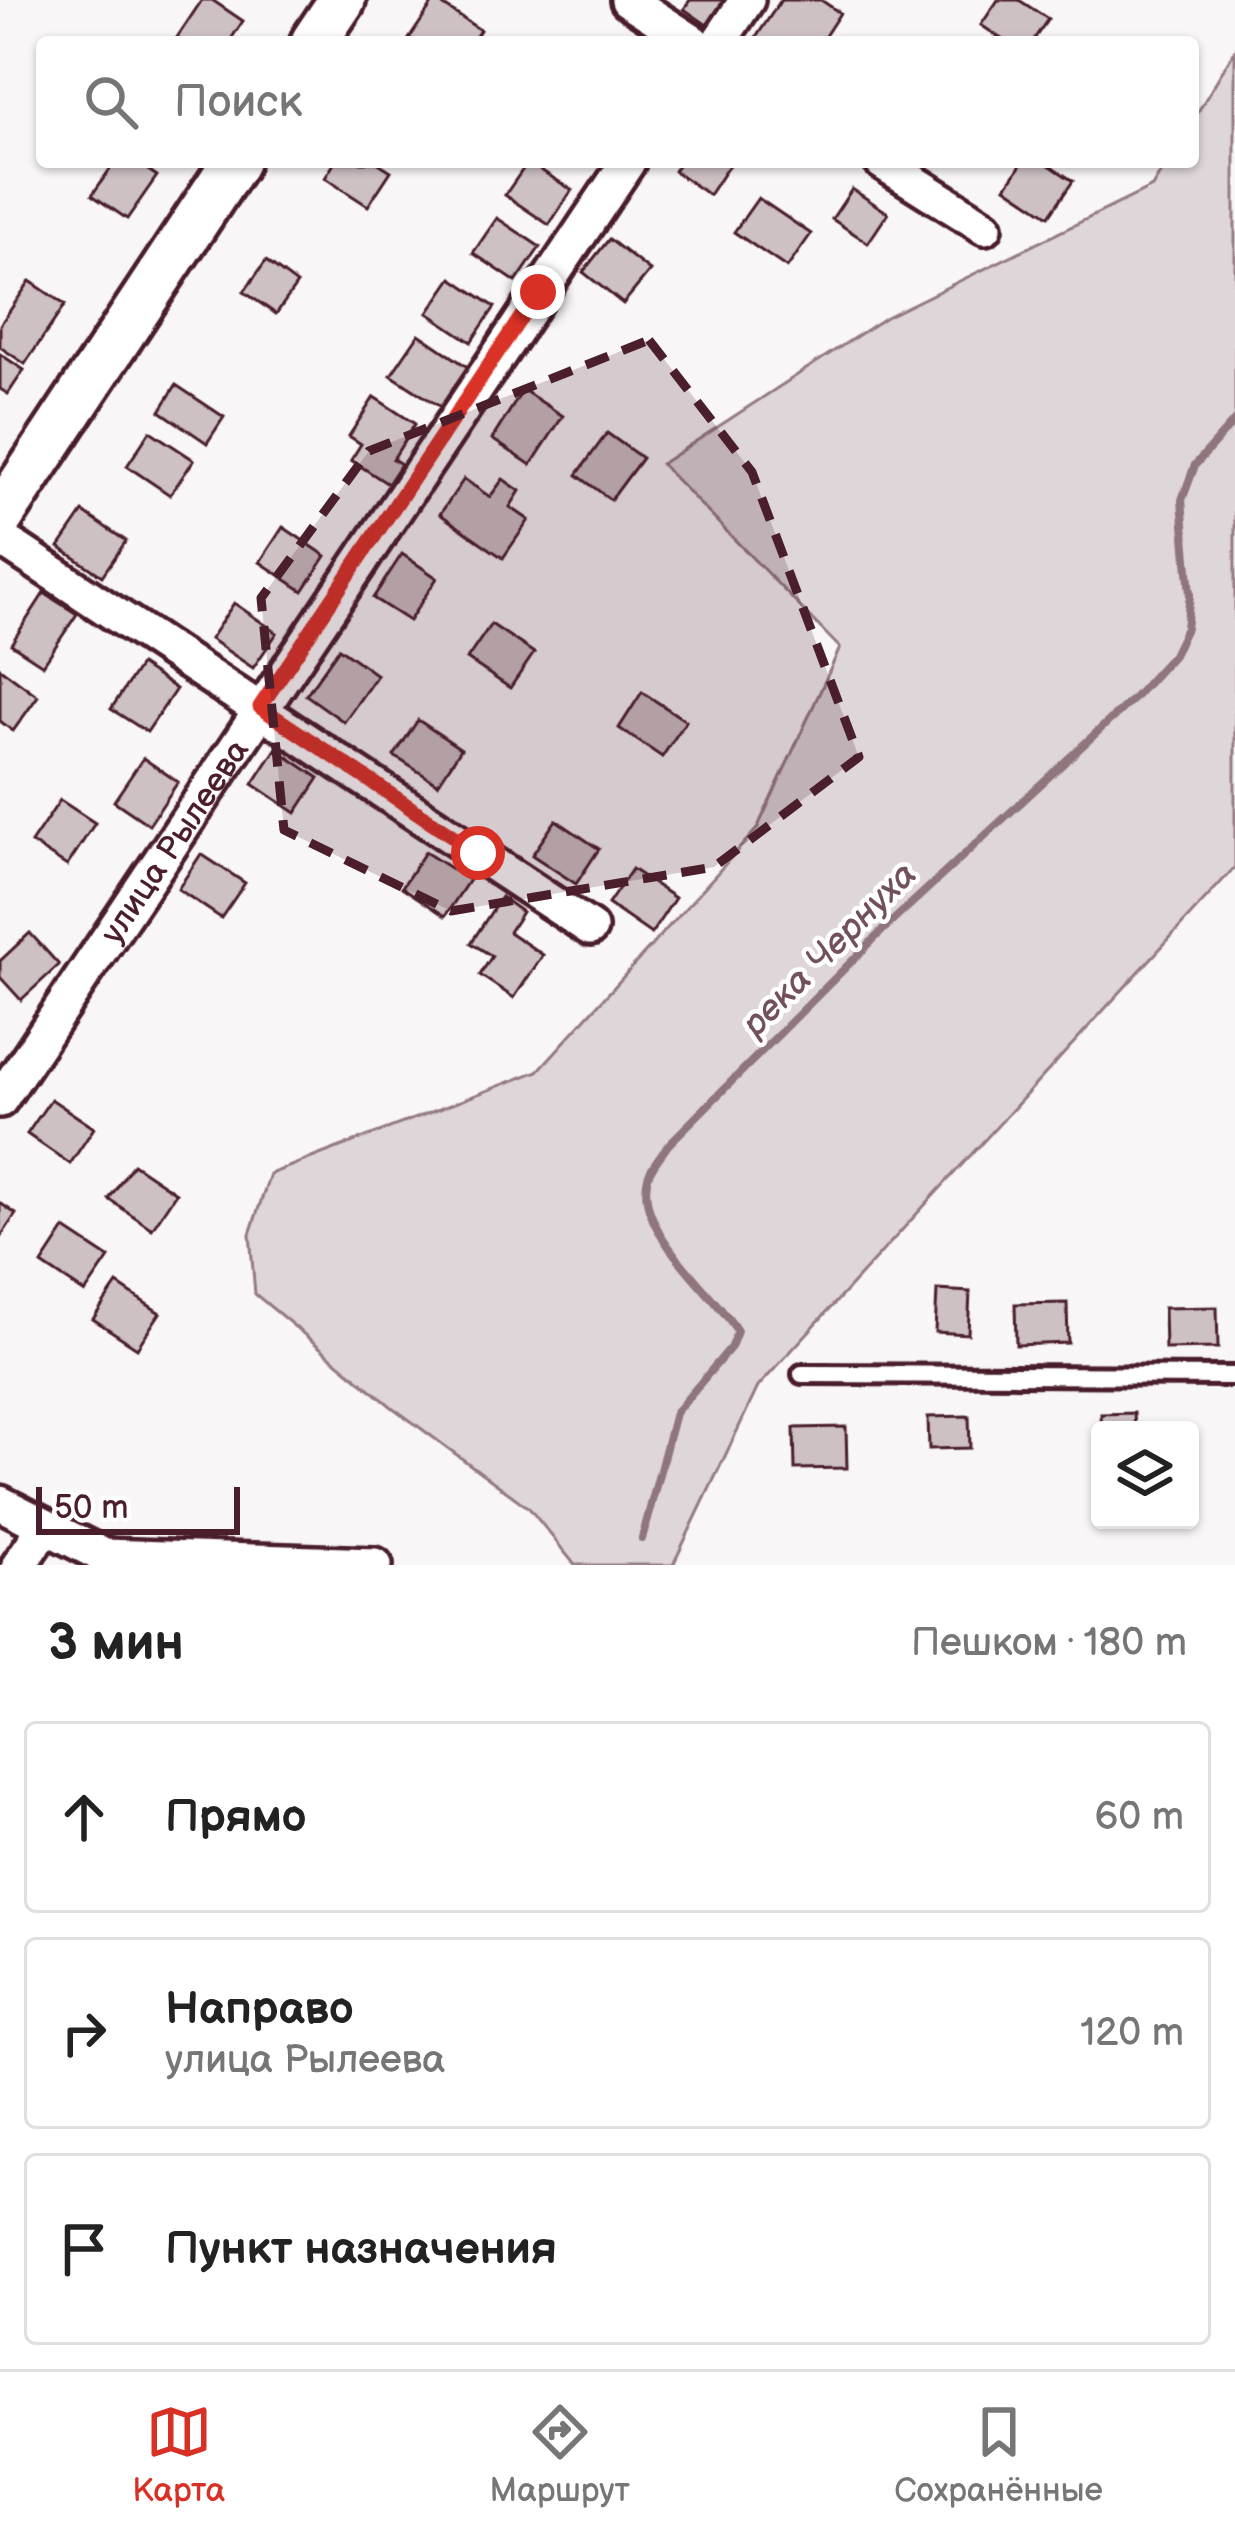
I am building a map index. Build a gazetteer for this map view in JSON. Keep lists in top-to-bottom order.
{
  "streets": {
    "street": ["улица Рылеева"]
  },
  "water": ["река Чернуха"],
  "scale_bar": "50 m",
  "page": {
    "search": "Поиск",
    "scale": "50 m",
    "heading": ["3 мин", "Пешком · 180 m"],
    "list": [
      ["Прямо", "60 m"],
      ["Направо", "улица Рылеева", "120 m"],
      "Пункт назначения"
    ],
    "nav": ["Карта", "Маршрут", "Сохранённые"]
  }
}
